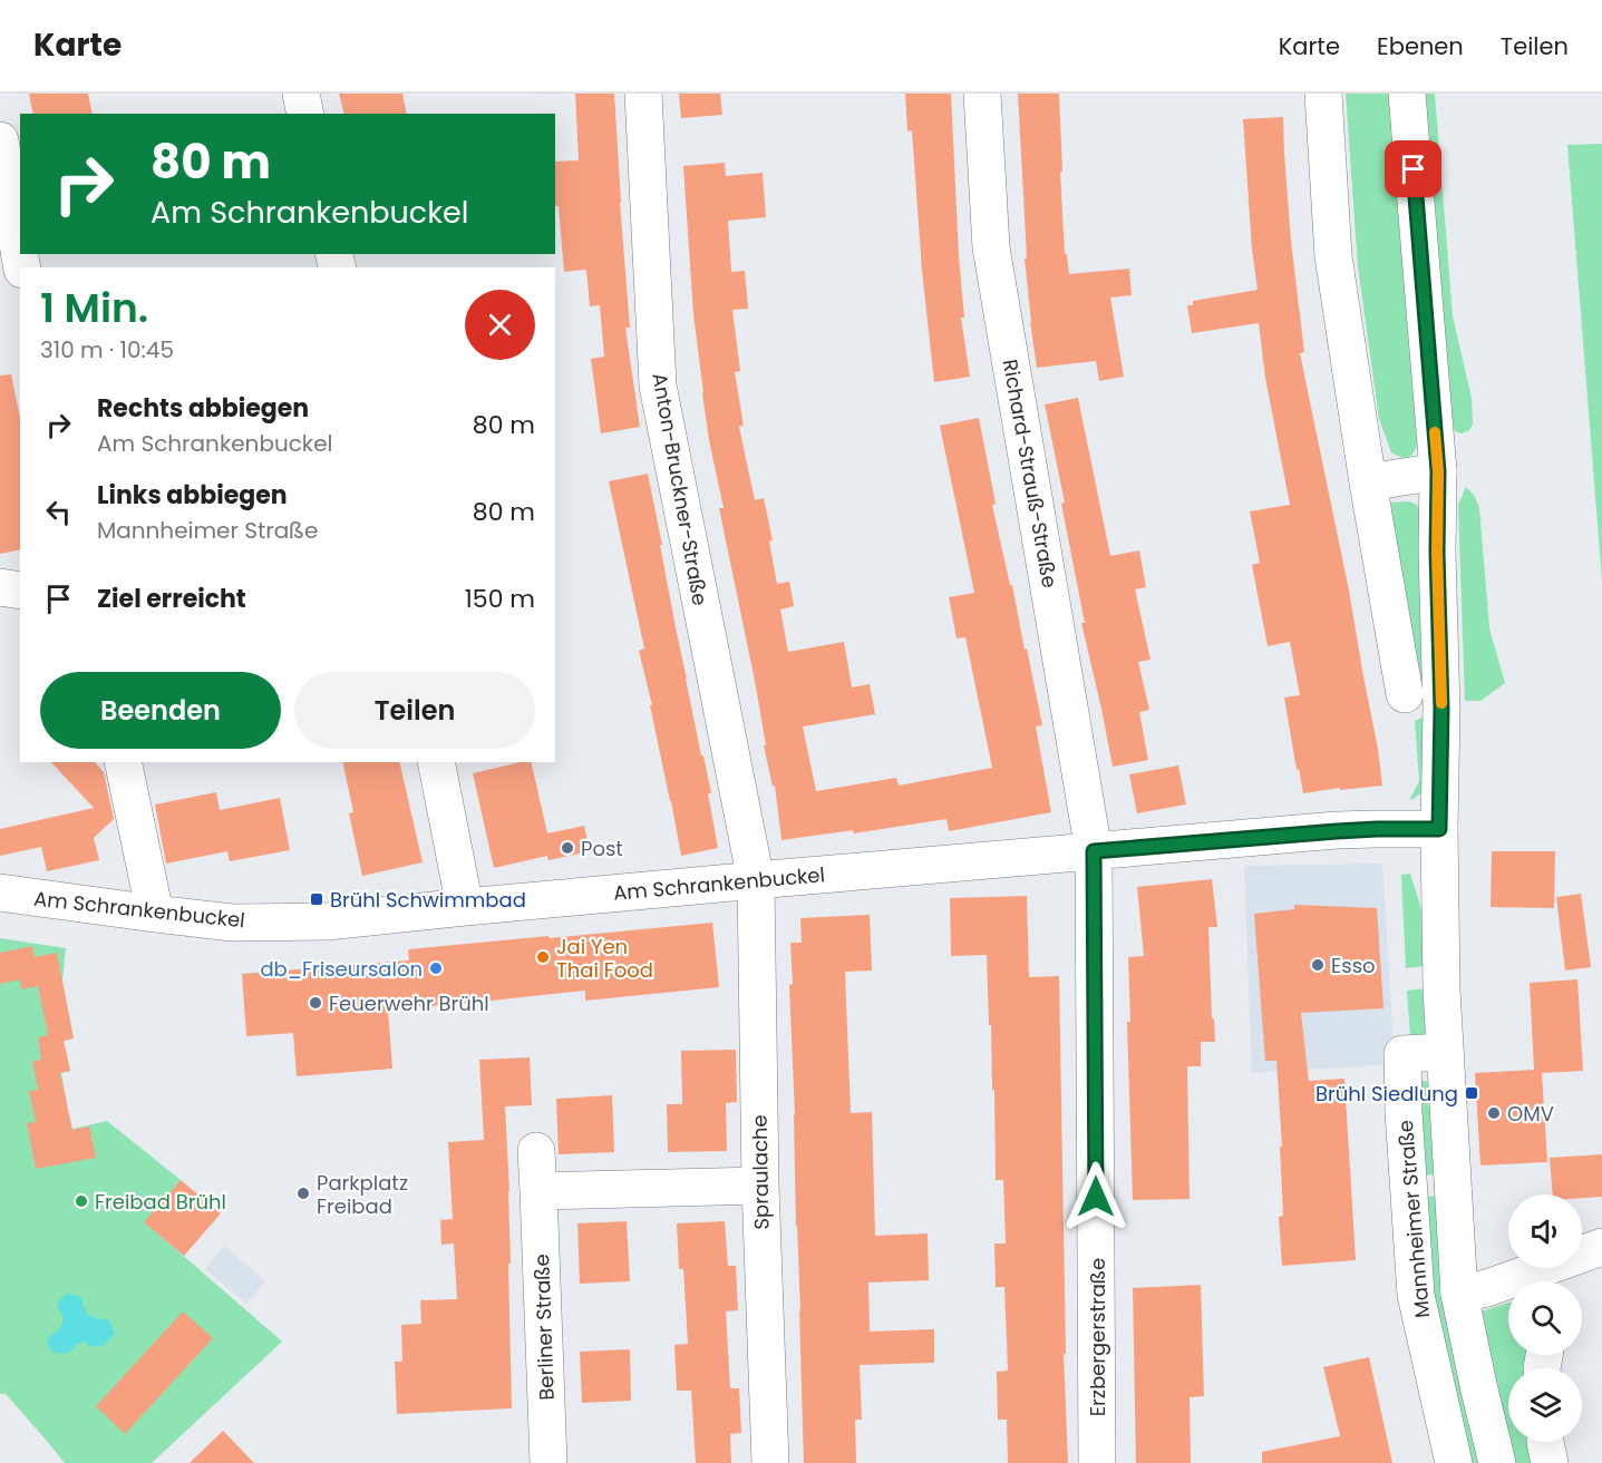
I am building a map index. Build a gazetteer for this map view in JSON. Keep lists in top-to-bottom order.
{
  "streets": {
    "street": [
      "Richard-Strauß-Straße",
      "Anton-Bruckner-Straße",
      "Am Schrankenbuckel",
      "Spraulache",
      "Mannheimer Straße",
      "Berliner Straße",
      "Erzbergerstraße"
    ]
  },
  "crossings": [
    ["Richard-Strauß-Straße", "Am Schrankenbuckel"],
    ["Richard-Strauß-Straße", "Erzbergerstraße"],
    ["Anton-Bruckner-Straße", "Am Schrankenbuckel"],
    ["Anton-Bruckner-Straße", "Spraulache"],
    ["Am Schrankenbuckel", "Spraulache"],
    ["Am Schrankenbuckel", "Mannheimer Straße"],
    ["Am Schrankenbuckel", "Erzbergerstraße"]
  ],
  "places": {
    "other": [
      "Post",
      "Jai Yen Thai Food",
      "Esso",
      "db_Friseursalon",
      "Feuerwehr Brühl",
      "OMV",
      "Parkplatz Freibad",
      "Freibad Brühl"
    ],
    "transit": ["Brühl Schwimmbad", "Brühl Siedlung"]
  },
  "page": {
    "header": "Karte",
    "nav": ["Karte", "Ebenen", "Teilen"],
    "turn": ["80 m", "Am Schrankenbuckel"],
    "heading": ["1 Min.", "310 m · 10:45"],
    "list": [
      {
        "name": "Rechts abbiegen",
        "note": "Am Schrankenbuckel",
        "value": "80 m"
      },
      {
        "name": "Links abbiegen",
        "note": "Mannheimer Straße",
        "value": "80 m"
      },
      {
        "name": "Ziel erreicht",
        "value": "150 m"
      }
    ],
    "buttons": ["Beenden", "Teilen"]
  }
}
